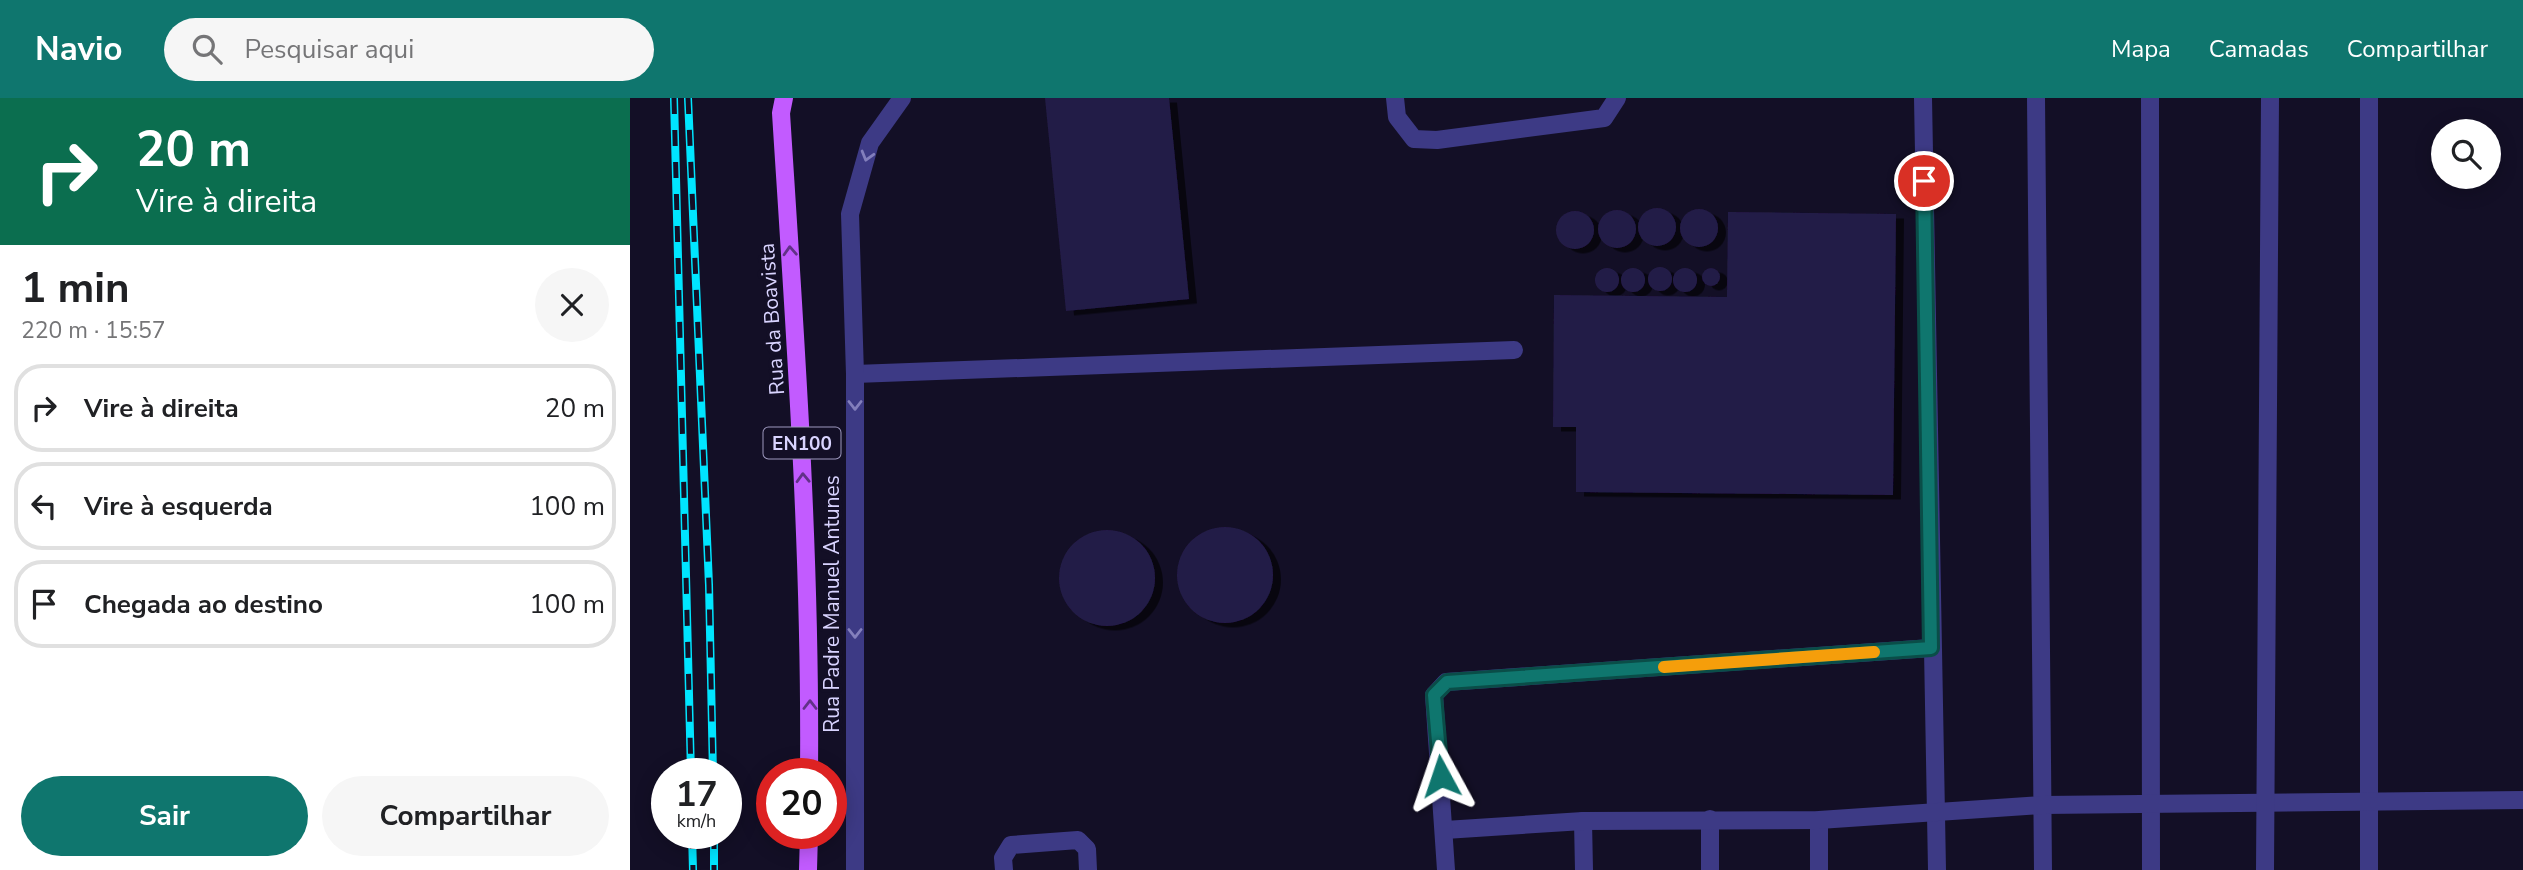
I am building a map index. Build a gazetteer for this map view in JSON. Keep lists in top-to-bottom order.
{
  "streets": {
    "main road": ["Rua da Boavista", "EN100"],
    "lane": ["Rua Padre Manuel Antunes"]
  },
  "one_way": ["Rua da Boavista", "Rua Padre Manuel Antunes"],
  "page": {
    "header": "Navio",
    "search": "Pesquisar aqui",
    "nav": ["Mapa", "Camadas", "Compartilhar"],
    "turn": ["20 m", "Vire à direita"],
    "heading": ["1 min", "220 m · 15:57"],
    "list": [
      {
        "name": "Vire à direita",
        "value": "20 m"
      },
      {
        "name": "Vire à esquerda",
        "value": "100 m"
      },
      {
        "name": "Chegada ao destino",
        "value": "100 m"
      }
    ],
    "speed": "17 km/h",
    "limit": "20",
    "buttons": ["Sair", "Compartilhar"]
  }
}
